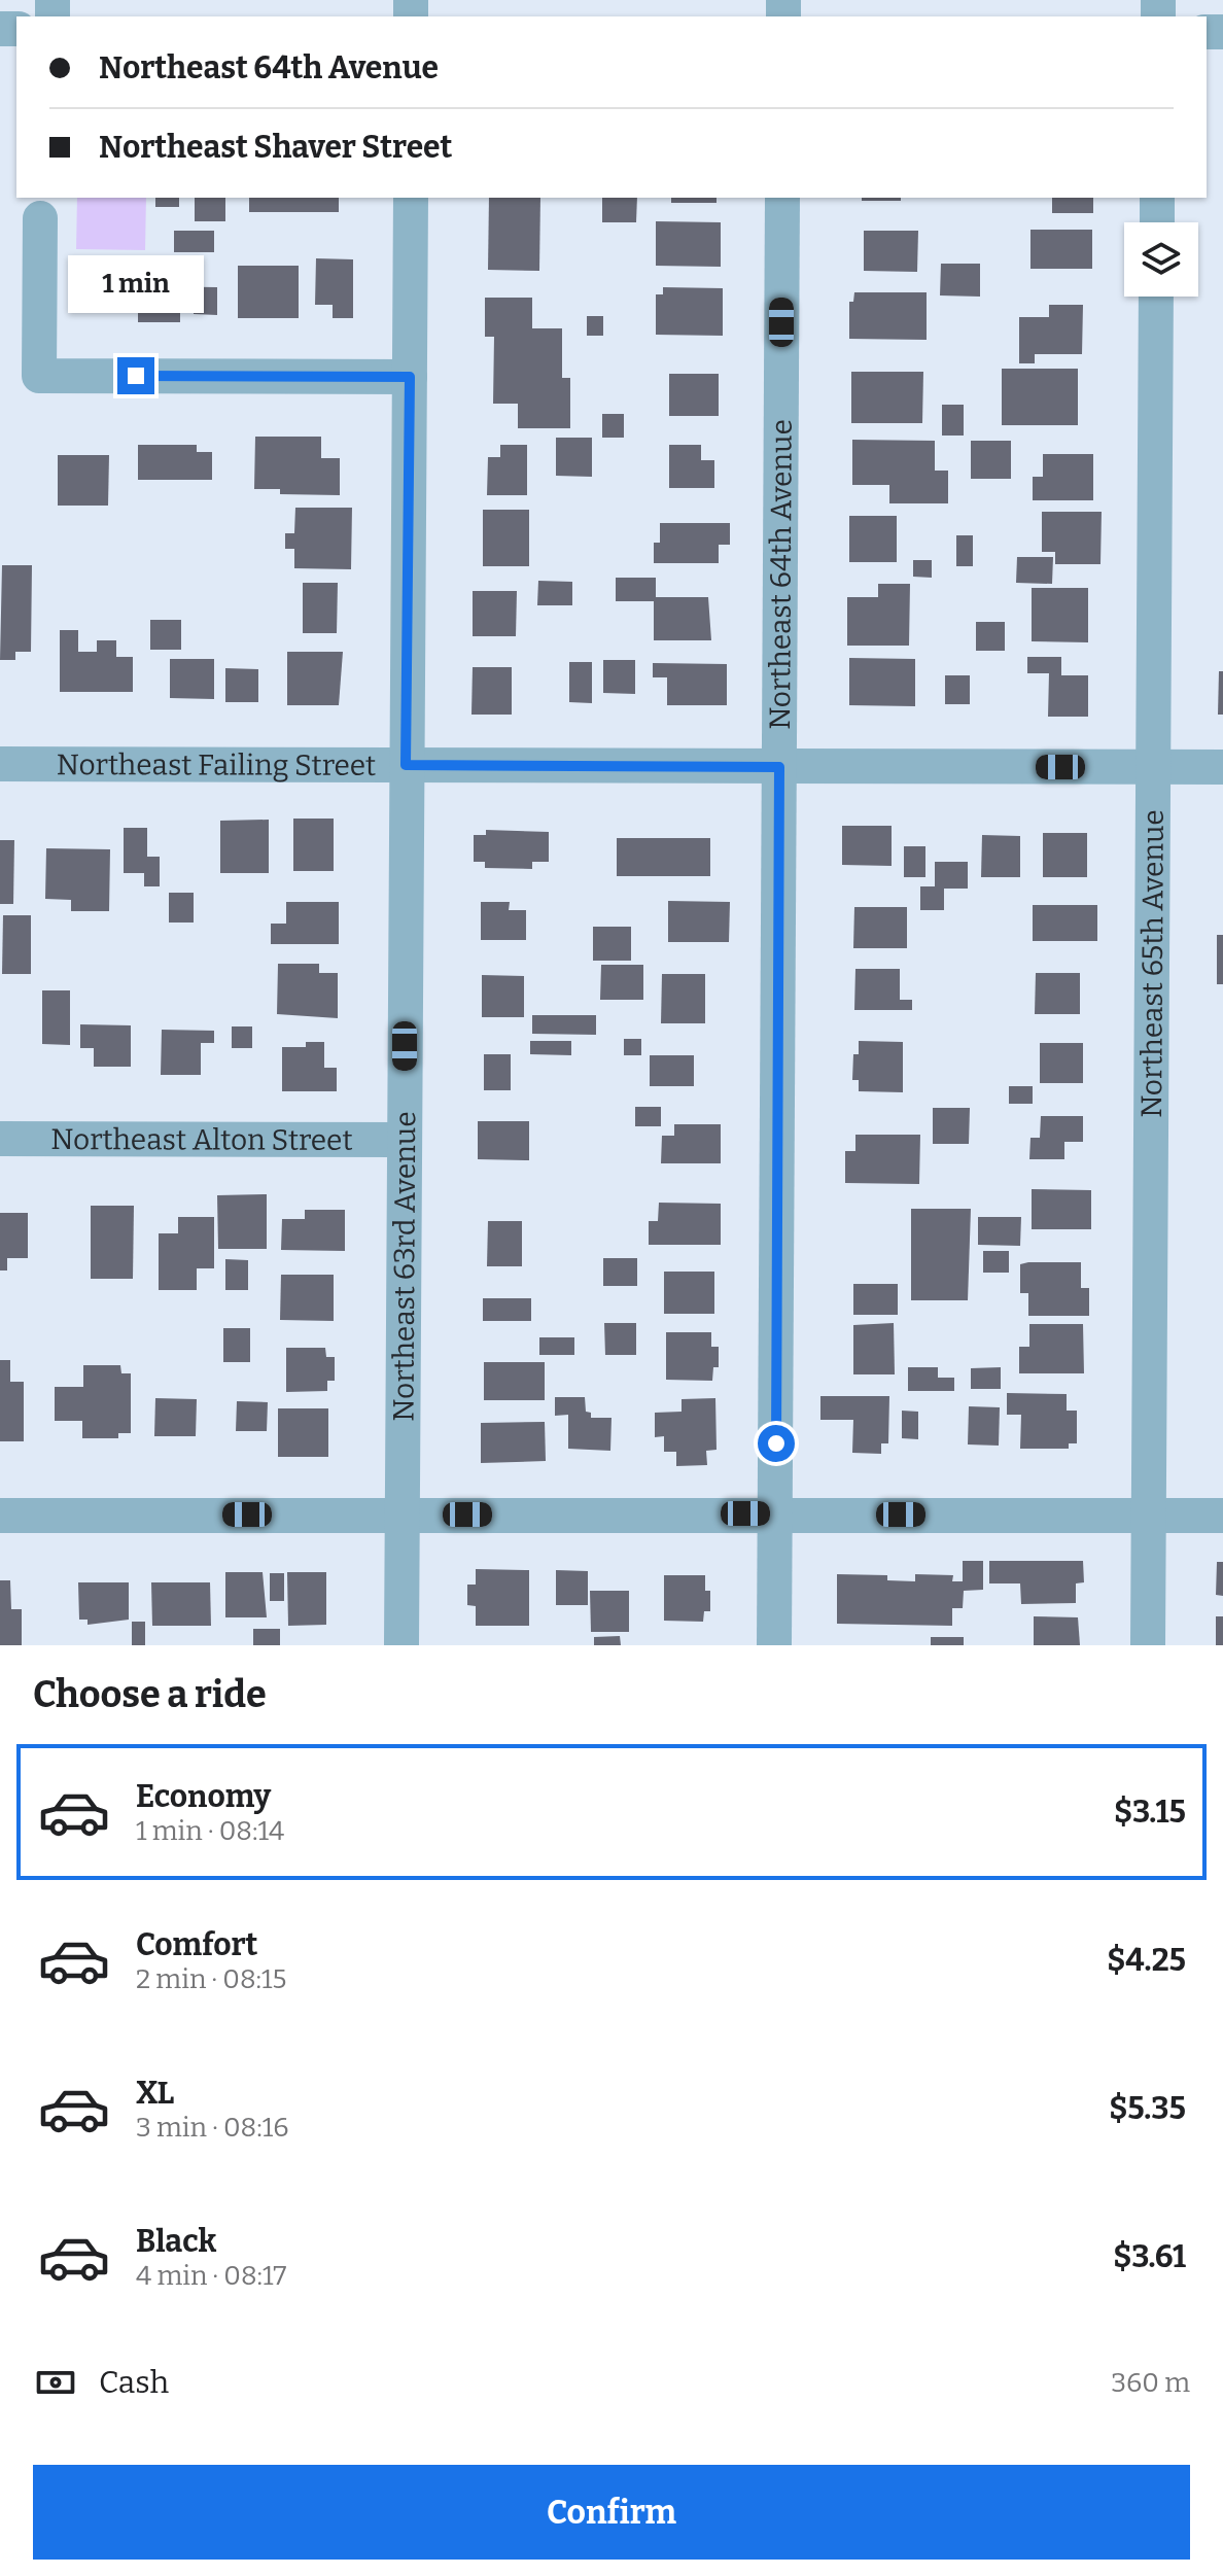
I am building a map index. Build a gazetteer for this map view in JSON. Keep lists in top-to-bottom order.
{
  "streets": {
    "street": [
      "Northeast 64th Avenue",
      "Northeast Failing Street",
      "Northeast 65th Avenue",
      "Northeast Alton Street",
      "Northeast 63rd Avenue"
    ]
  },
  "crossings": [
    ["Northeast 64th Avenue", "Northeast Failing Street"],
    ["Northeast Failing Street", "Northeast 65th Avenue"],
    ["Northeast Failing Street", "Northeast 63rd Avenue"],
    ["Northeast Alton Street", "Northeast 63rd Avenue"]
  ],
  "page": {
    "banner": ["Northeast 64th Avenue", "Northeast Shaver Street"],
    "bubble": "1 min",
    "heading": "Choose a ride",
    "list": [
      {
        "name": "Economy",
        "note": "1 min · 08:14",
        "value": "$3.15"
      },
      {
        "name": "Comfort",
        "note": "2 min · 08:15",
        "value": "$4.25"
      },
      {
        "name": "XL",
        "note": "3 min · 08:16",
        "value": "$5.35"
      },
      {
        "name": "Black",
        "note": "4 min · 08:17",
        "value": "$3.61"
      }
    ],
    "pay": ["Cash", "360 m"],
    "buttons": "Confirm"
  }
}
